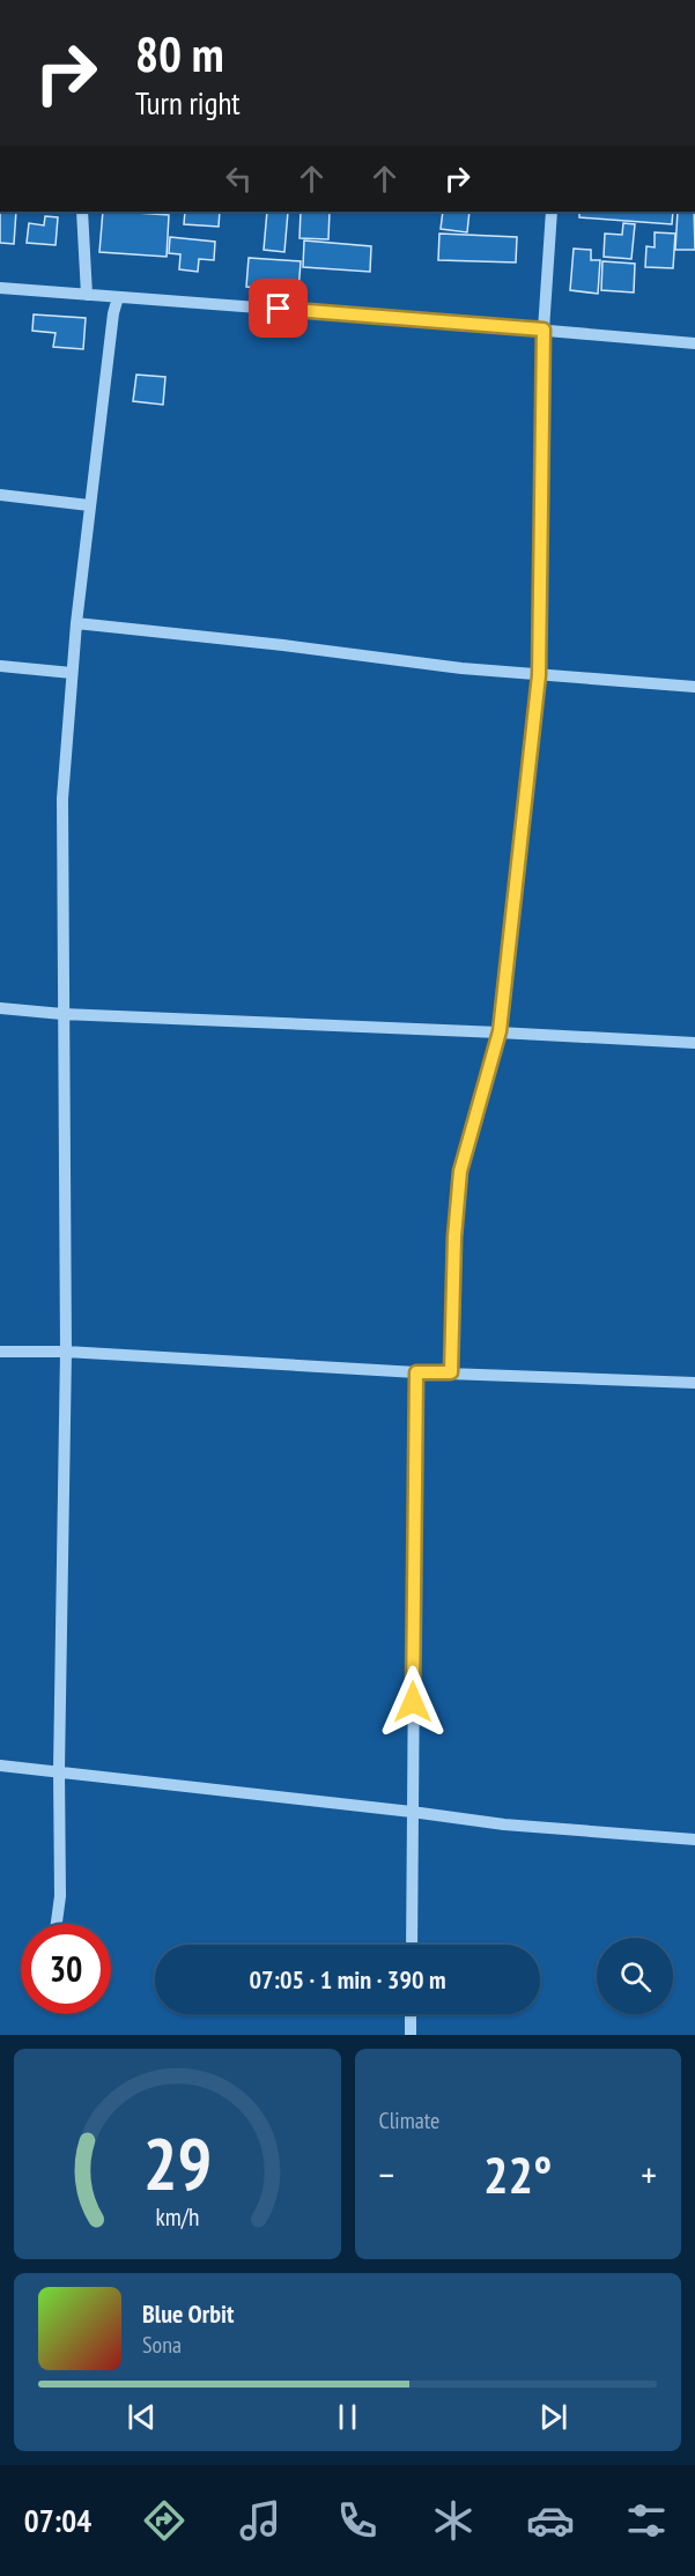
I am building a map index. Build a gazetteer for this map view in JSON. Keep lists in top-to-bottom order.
{
  "page": {
    "turn": ["80 m", "Turn right"],
    "limit": "30",
    "trip": "07:05 · 1 min · 390 m",
    "tile": "Climate",
    "heat": ["−", "22°", "+"],
    "song": ["Blue Orbit", "Sona"],
    "tabs": "07:04",
    "gauge": ["29", "km/h"]
  }
}
